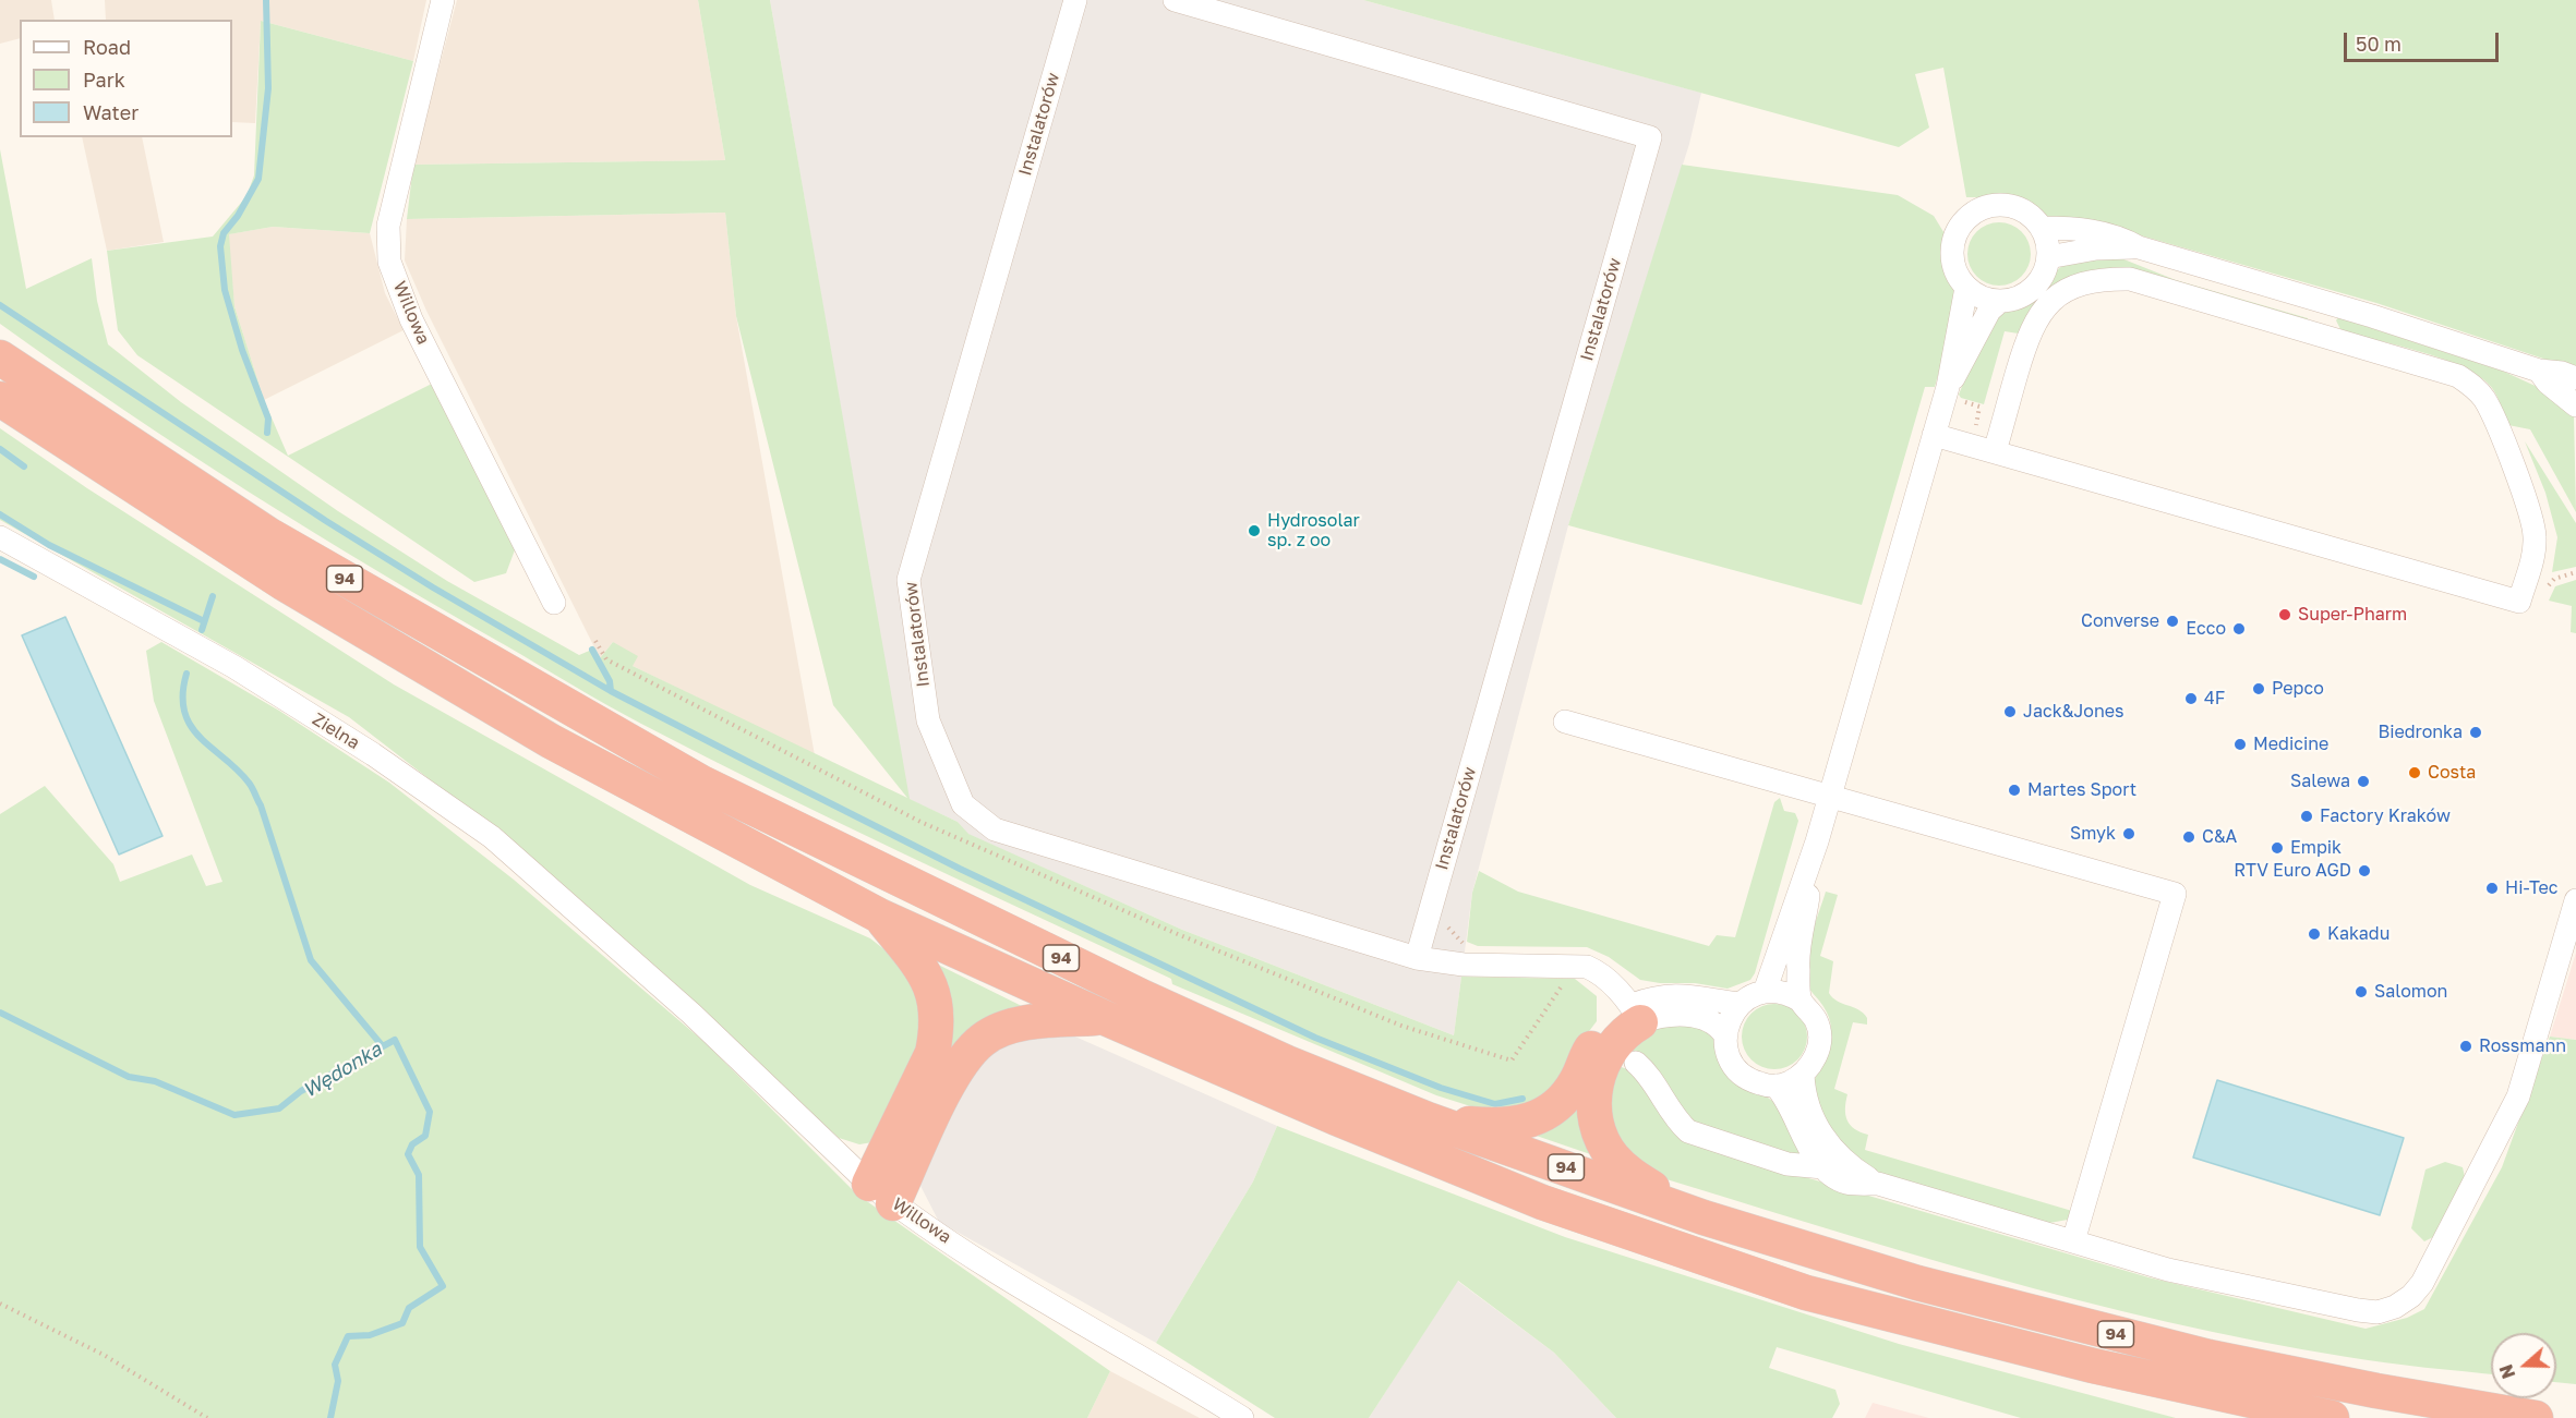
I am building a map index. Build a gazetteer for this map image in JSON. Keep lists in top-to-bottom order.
{
  "streets": {
    "highway": ["94"],
    "street": ["Instalatorów", "Willowa", "Zielna"]
  },
  "crossings": [
    ["Willowa", "Zielna"]
  ],
  "water": ["Wędonka"],
  "places": [
    "Hydrosolar sp. z oo",
    "Super-Pharm",
    "Converse",
    "Ecco",
    "Pepco",
    "4F",
    "Jack&Jones",
    "Biedronka",
    "Medicine",
    "Costa",
    "Salewa",
    "Martes Sport",
    "Factory Kraków",
    "Smyk",
    "C&A",
    "Empik",
    "RTV Euro AGD",
    "Hi-Tec",
    "Kakadu",
    "Salomon",
    "Rossmann"
  ],
  "legend": ["Road", "Park", "Water"],
  "scale_bar": "50 m",
  "north": "left"
}
